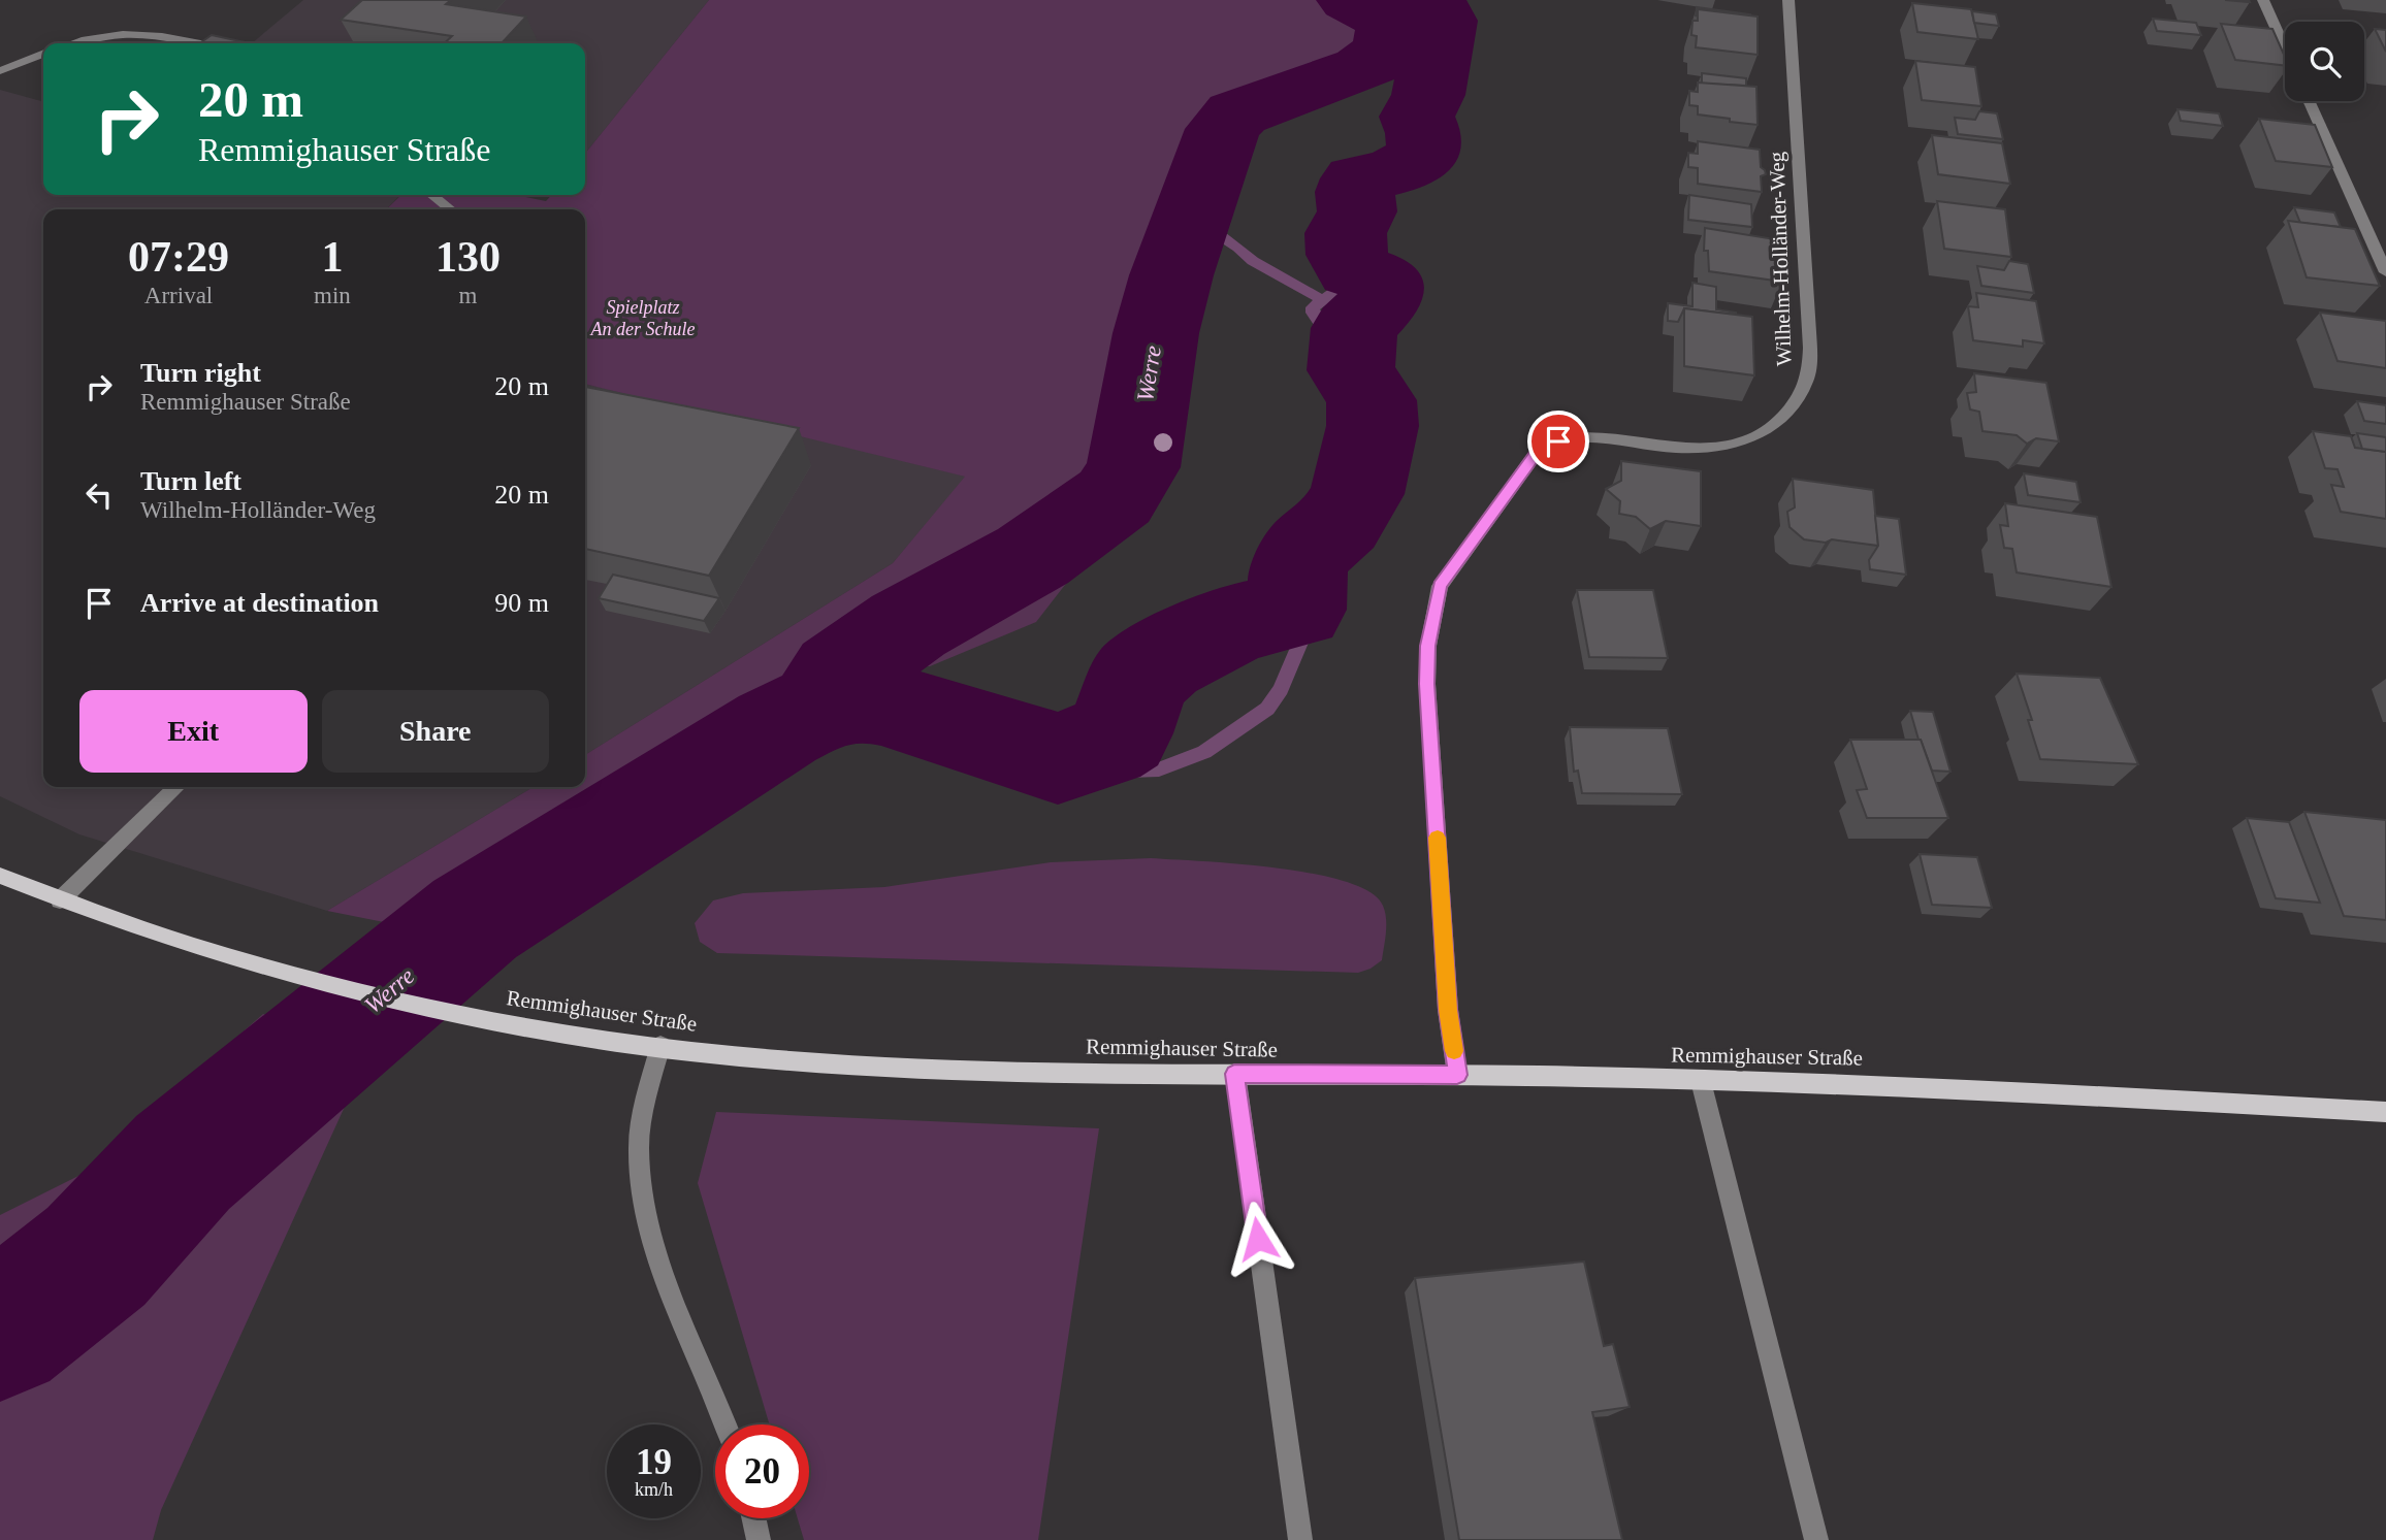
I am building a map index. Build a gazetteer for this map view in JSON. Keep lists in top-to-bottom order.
{
  "streets": {
    "main road": ["Remmighauser Straße"],
    "street": ["Wilhelm-Holländer-Weg"]
  },
  "crossings": [
    ["Wilhelm-Holländer-Weg", "Remmighauser Straße"]
  ],
  "water": ["Werre"],
  "parks": ["Spielplatz An der Schule"],
  "page": {
    "turn": ["20 m", "Remmighauser Straße"],
    "eta": [
      "07:29",
      "Arrival",
      "1",
      "min",
      "130",
      "m"
    ],
    "list": [
      {
        "name": "Turn right",
        "note": "Remmighauser Straße",
        "value": "20 m"
      },
      {
        "name": "Turn left",
        "note": "Wilhelm-Holländer-Weg",
        "value": "20 m"
      },
      {
        "name": "Arrive at destination",
        "value": "90 m"
      }
    ],
    "buttons": ["Exit", "Share"],
    "speed": "19 km/h",
    "limit": "20"
  }
}
